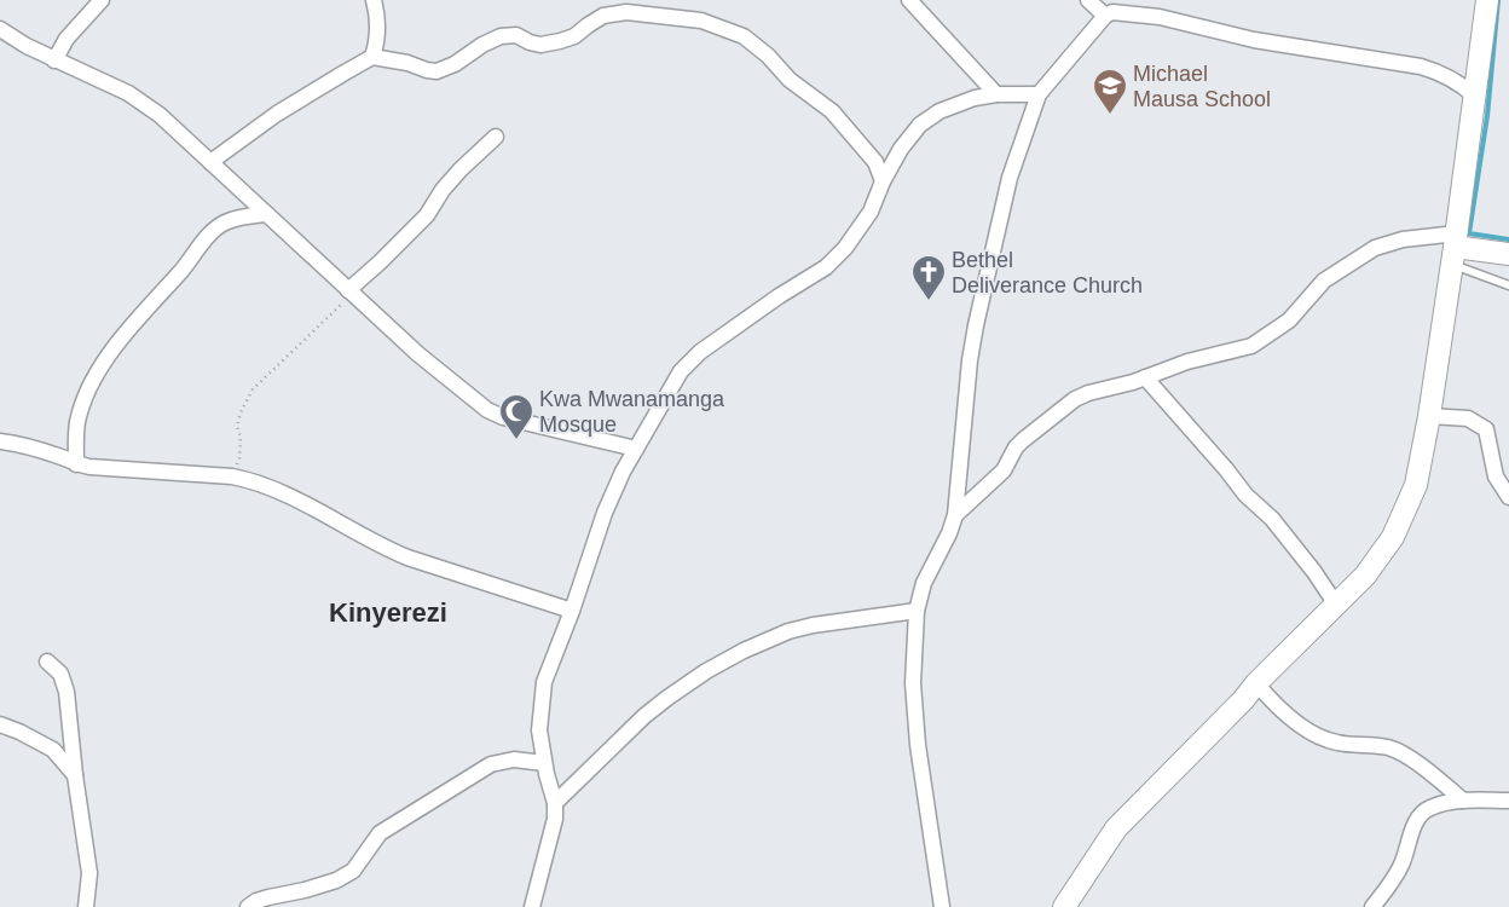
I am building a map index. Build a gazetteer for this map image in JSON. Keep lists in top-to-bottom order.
{
  "districts": ["Kinyerezi"],
  "places": {
    "school or university": ["Michael Mausa School"],
    "church": ["Bethel Deliverance Church"],
    "mosque": ["Kwa Mwanamanga Mosque"]
  }
}
